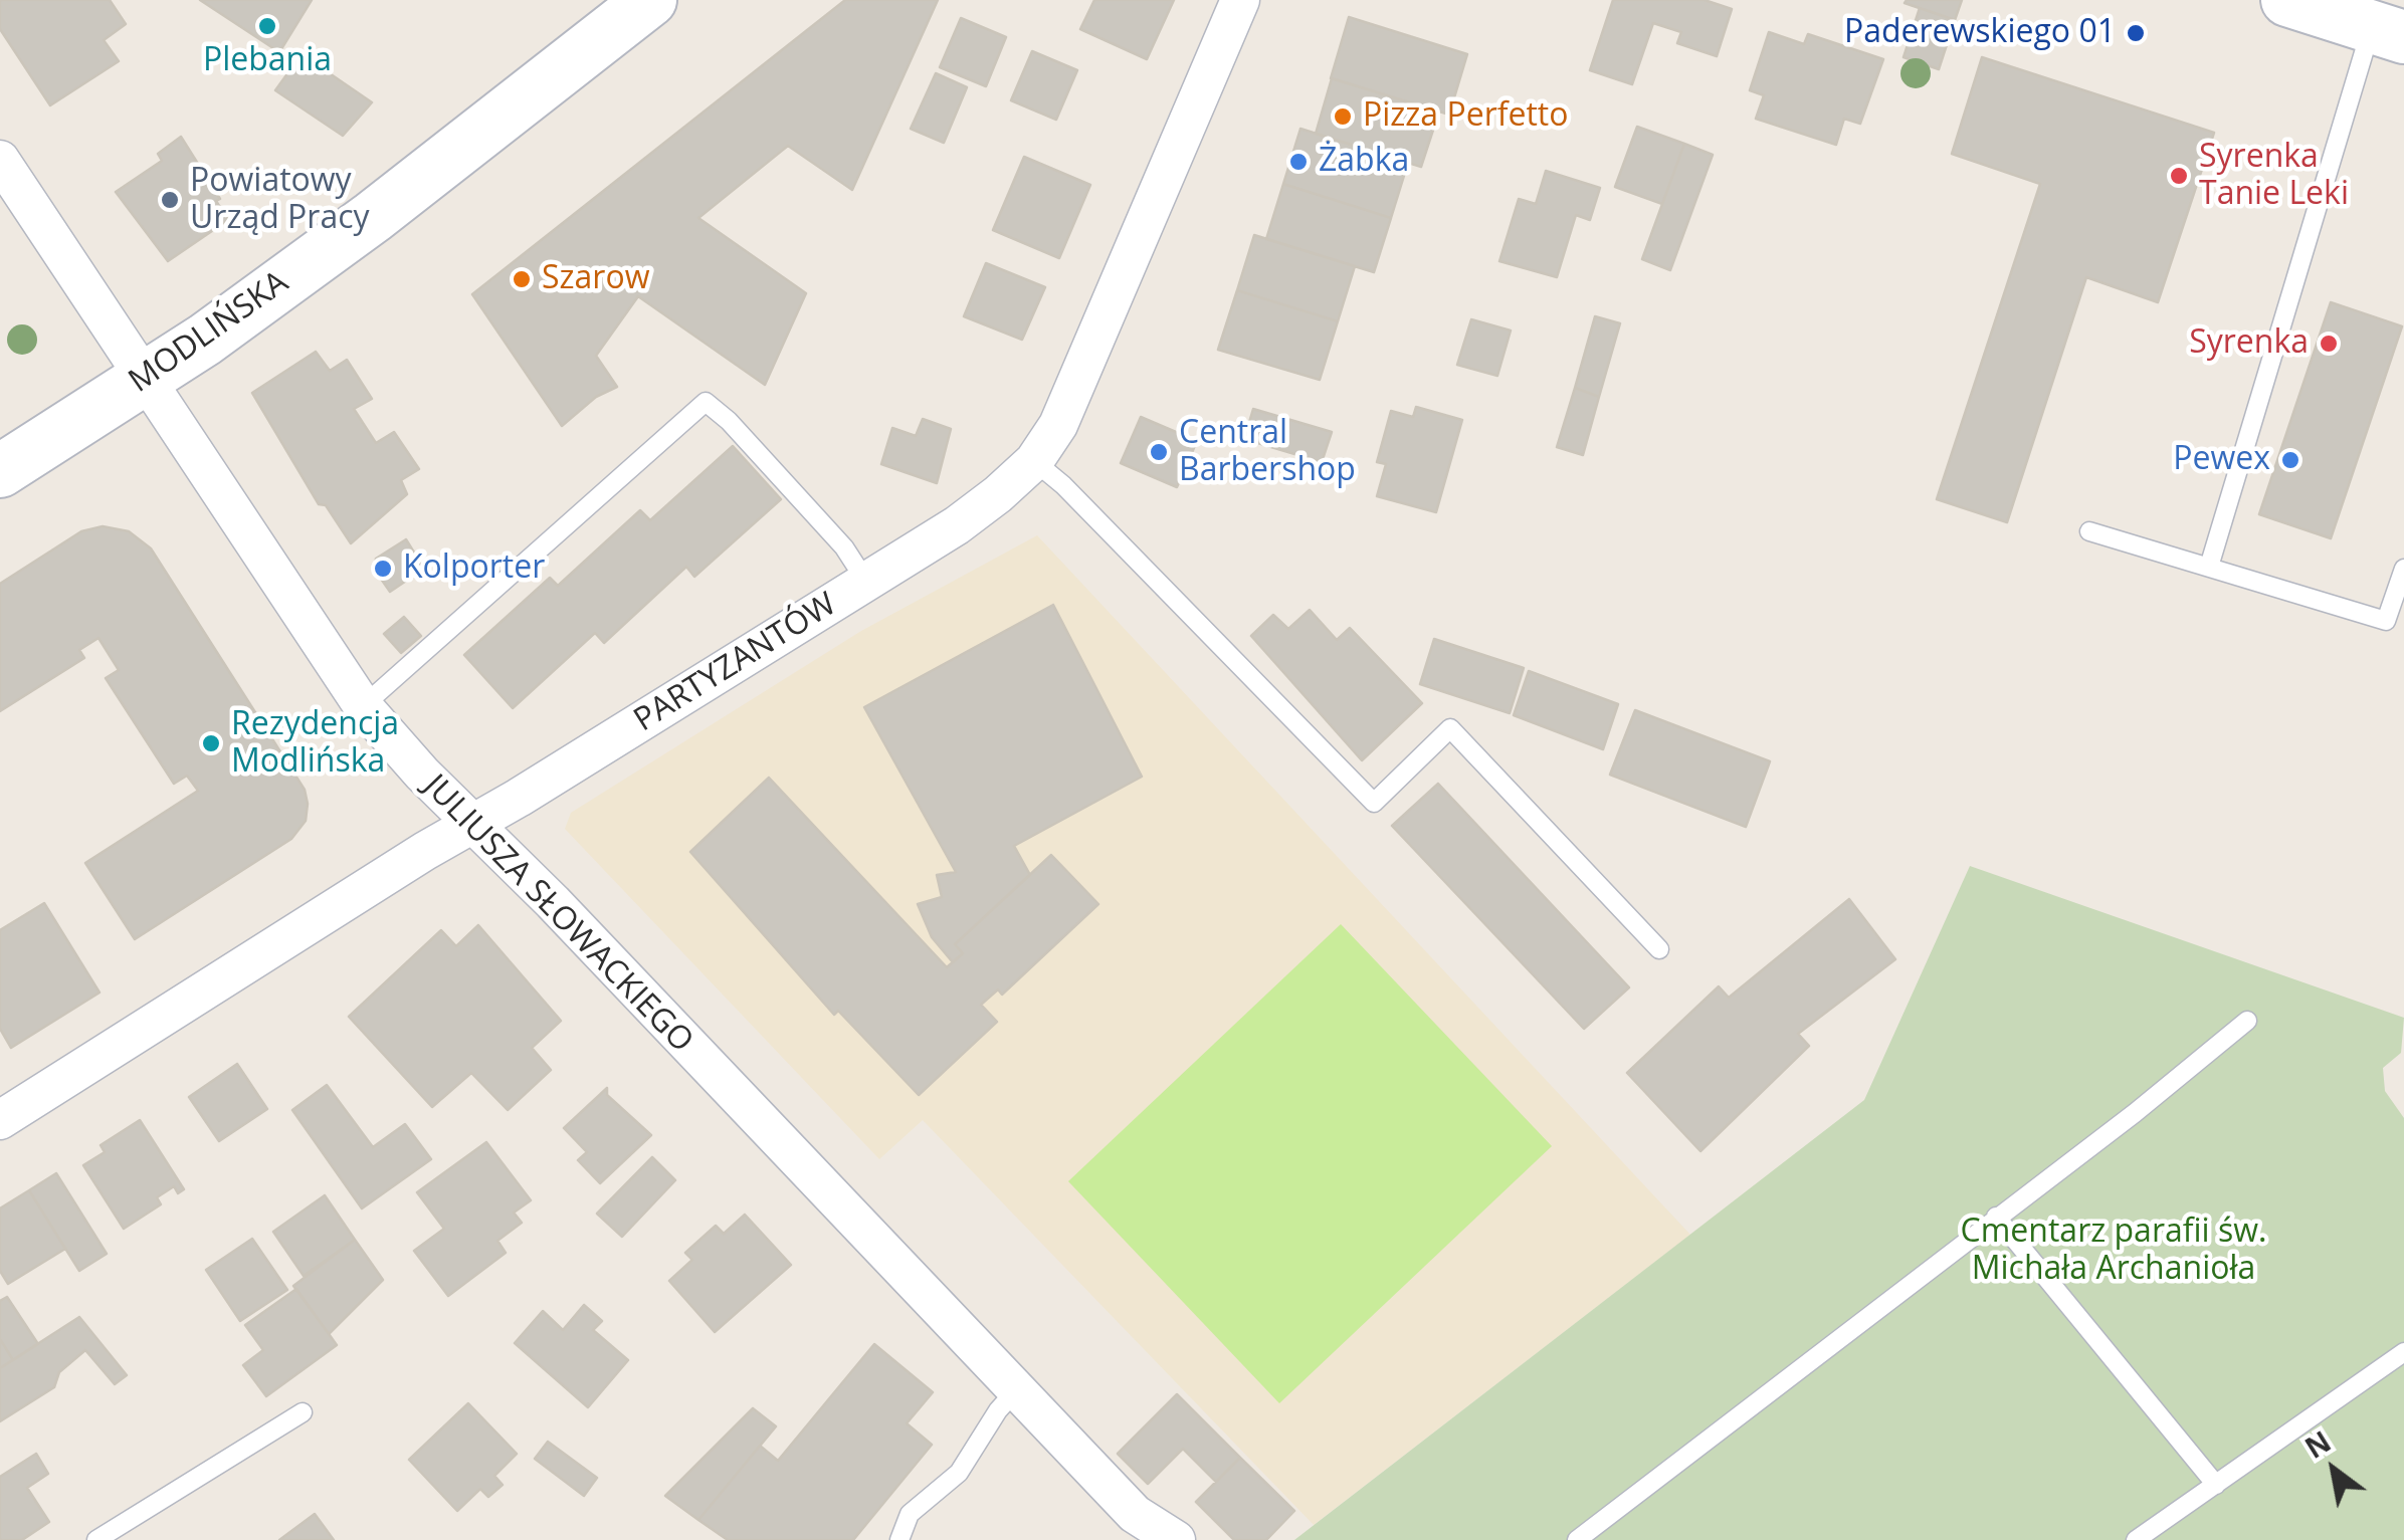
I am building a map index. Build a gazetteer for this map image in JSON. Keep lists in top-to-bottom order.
{
  "streets": {
    "main road": ["MODLIŃSKA"],
    "street": ["PARTYZANTÓW", "JULIUSZA SŁOWACKIEGO"]
  },
  "crossings": [
    ["MODLIŃSKA", "JULIUSZA SŁOWACKIEGO"],
    ["PARTYZANTÓW", "JULIUSZA SŁOWACKIEGO"]
  ],
  "parks": ["Cmentarz parafii św. Michała Archanioła"],
  "places": [
    "Plebania",
    "Paderewskiego 01",
    "Pizza Perfetto",
    "Żabka",
    "Syrenka Tanie Leki",
    "Powiatowy Urząd Pracy",
    "Szarow",
    "Syrenka",
    "Central Barbershop",
    "Pewex",
    "Kolporter",
    "Rezydencja Modlińska"
  ],
  "north": "top left"
}
